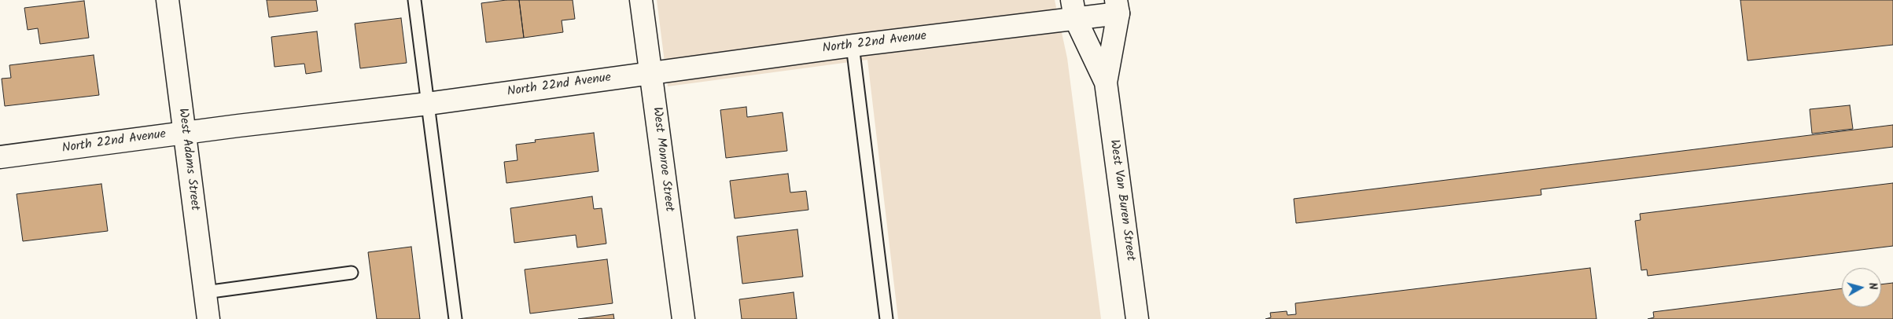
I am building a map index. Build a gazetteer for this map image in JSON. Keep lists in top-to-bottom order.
{
  "streets": {
    "street": [
      "North 22nd Avenue",
      "West Adams Street",
      "West Monroe Street",
      "West Van Buren Street"
    ]
  },
  "crossings": [
    ["North 22nd Avenue", "West Adams Street"],
    ["North 22nd Avenue", "West Monroe Street"],
    ["North 22nd Avenue", "West Van Buren Street"]
  ],
  "north": "right"
}
